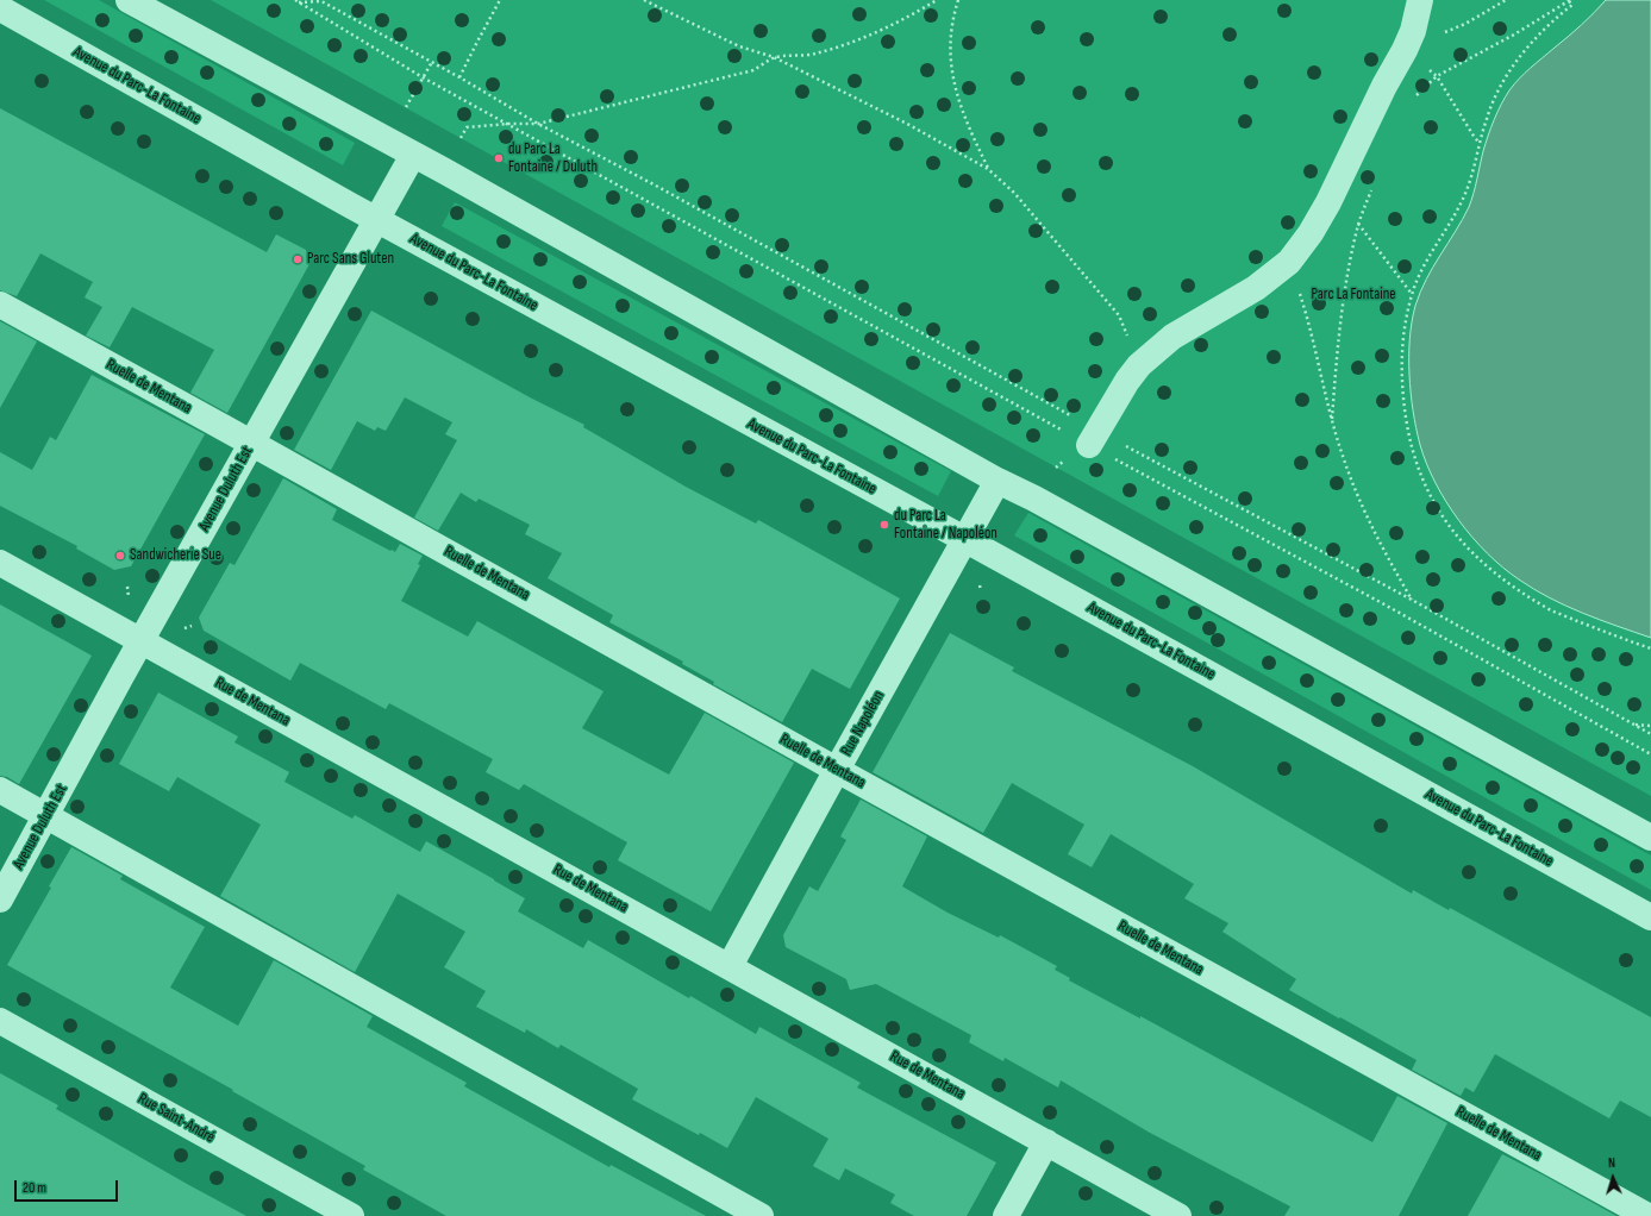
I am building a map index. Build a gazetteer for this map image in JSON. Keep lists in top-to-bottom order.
{
  "streets": {
    "street": [
      "Avenue du Parc-La Fontaine",
      "Ruelle de Mentana",
      "Avenue Duluth Est",
      "Rue de Mentana",
      "Rue Napoléon",
      "Rue Saint-André"
    ]
  },
  "crossings": [
    ["Avenue du Parc-La Fontaine", "Avenue Duluth Est"],
    ["Avenue du Parc-La Fontaine", "Rue Napoléon"],
    ["Ruelle de Mentana", "Avenue Duluth Est"],
    ["Ruelle de Mentana", "Rue Napoléon"],
    ["Avenue Duluth Est", "Rue de Mentana"],
    ["Rue de Mentana", "Rue Napoléon"]
  ],
  "parks": ["Parc La Fontaine"],
  "places": [
    "du Parc La Fontaine / Duluth",
    "Parc Sans Gluten",
    "du Parc La Fontaine / Napoléon",
    "Sandwicherie Sue"
  ],
  "scale_bar": "20 m",
  "north": "top"
}
